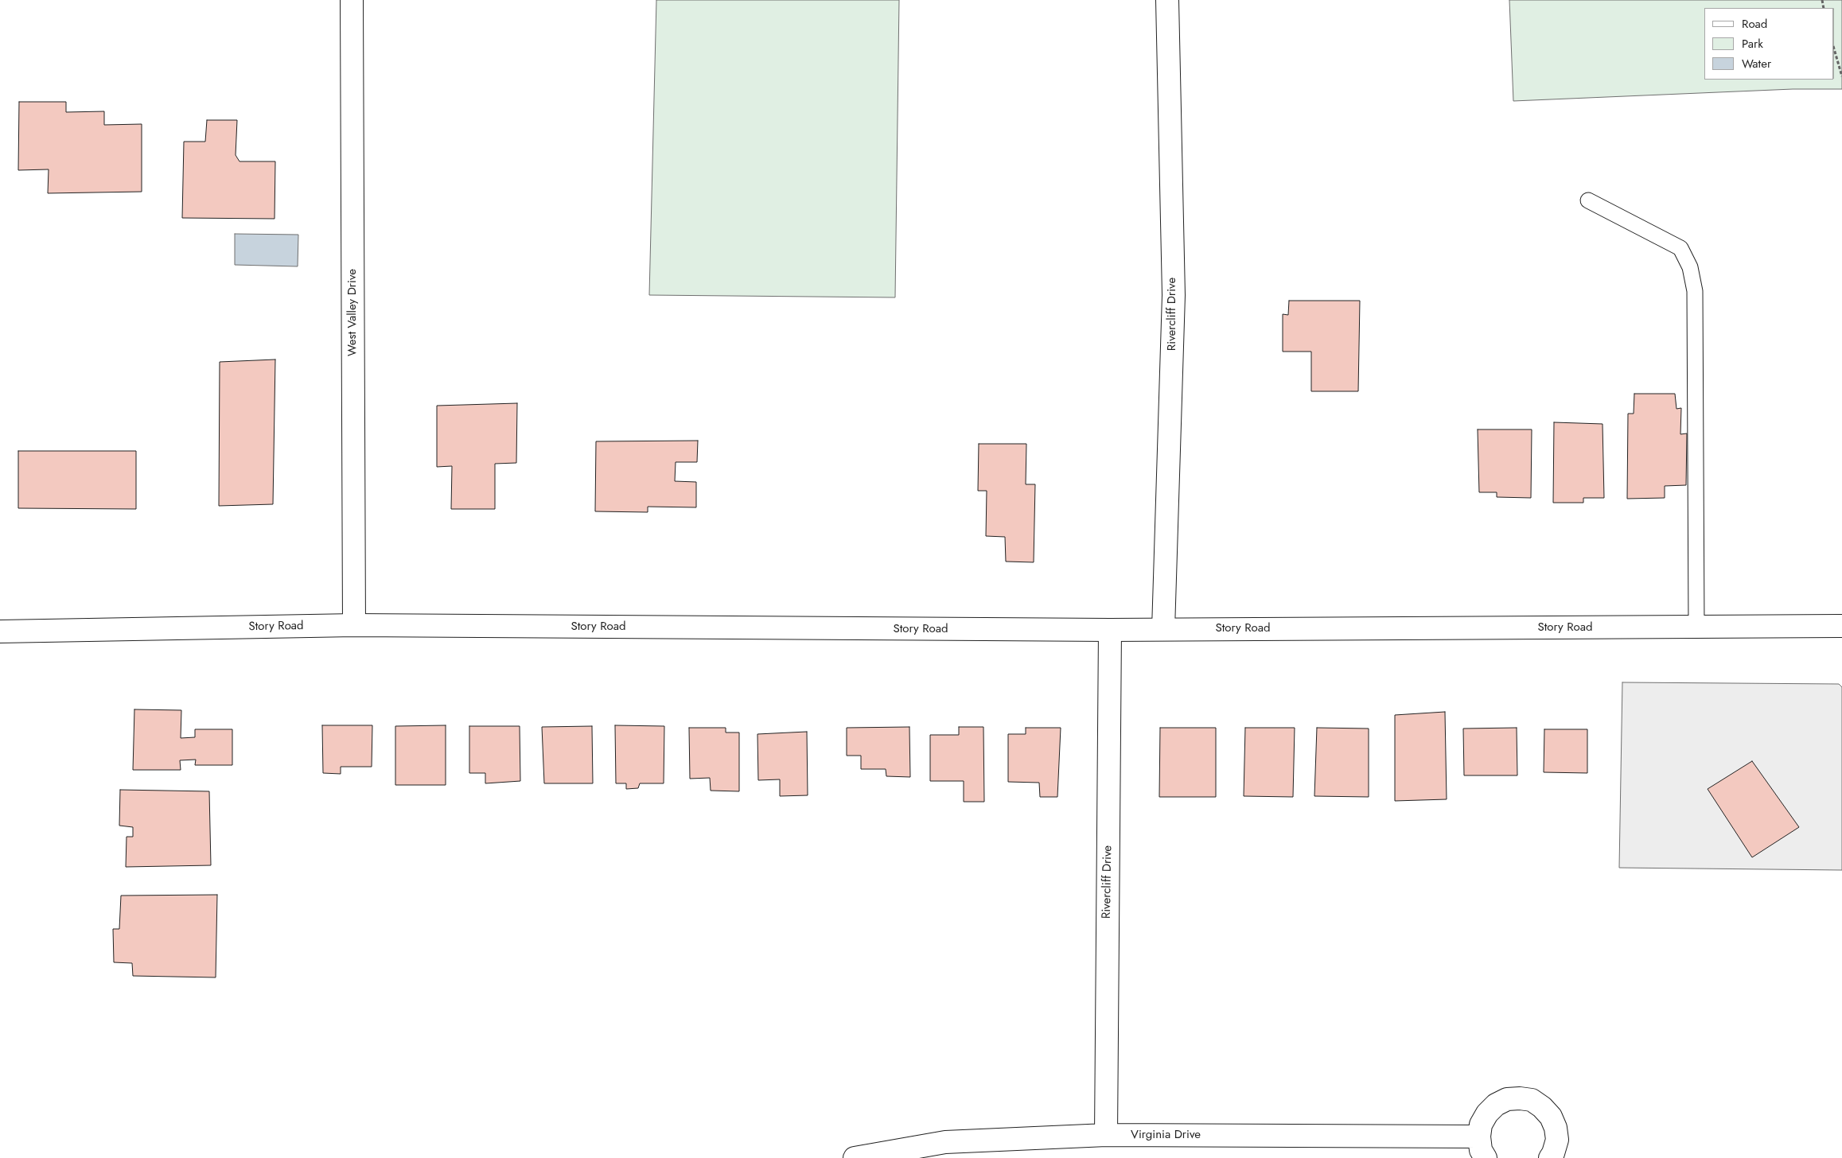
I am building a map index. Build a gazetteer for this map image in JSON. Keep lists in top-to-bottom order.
{
  "streets": {
    "street": [
      "West Valley Drive",
      "Rivercliff Drive",
      "Story Road",
      "Virginia Drive"
    ]
  },
  "crossings": [
    ["West Valley Drive", "Story Road"],
    ["Rivercliff Drive", "Story Road"],
    ["Rivercliff Drive", "Virginia Drive"]
  ],
  "legend": ["Road", "Park", "Water"]
}
